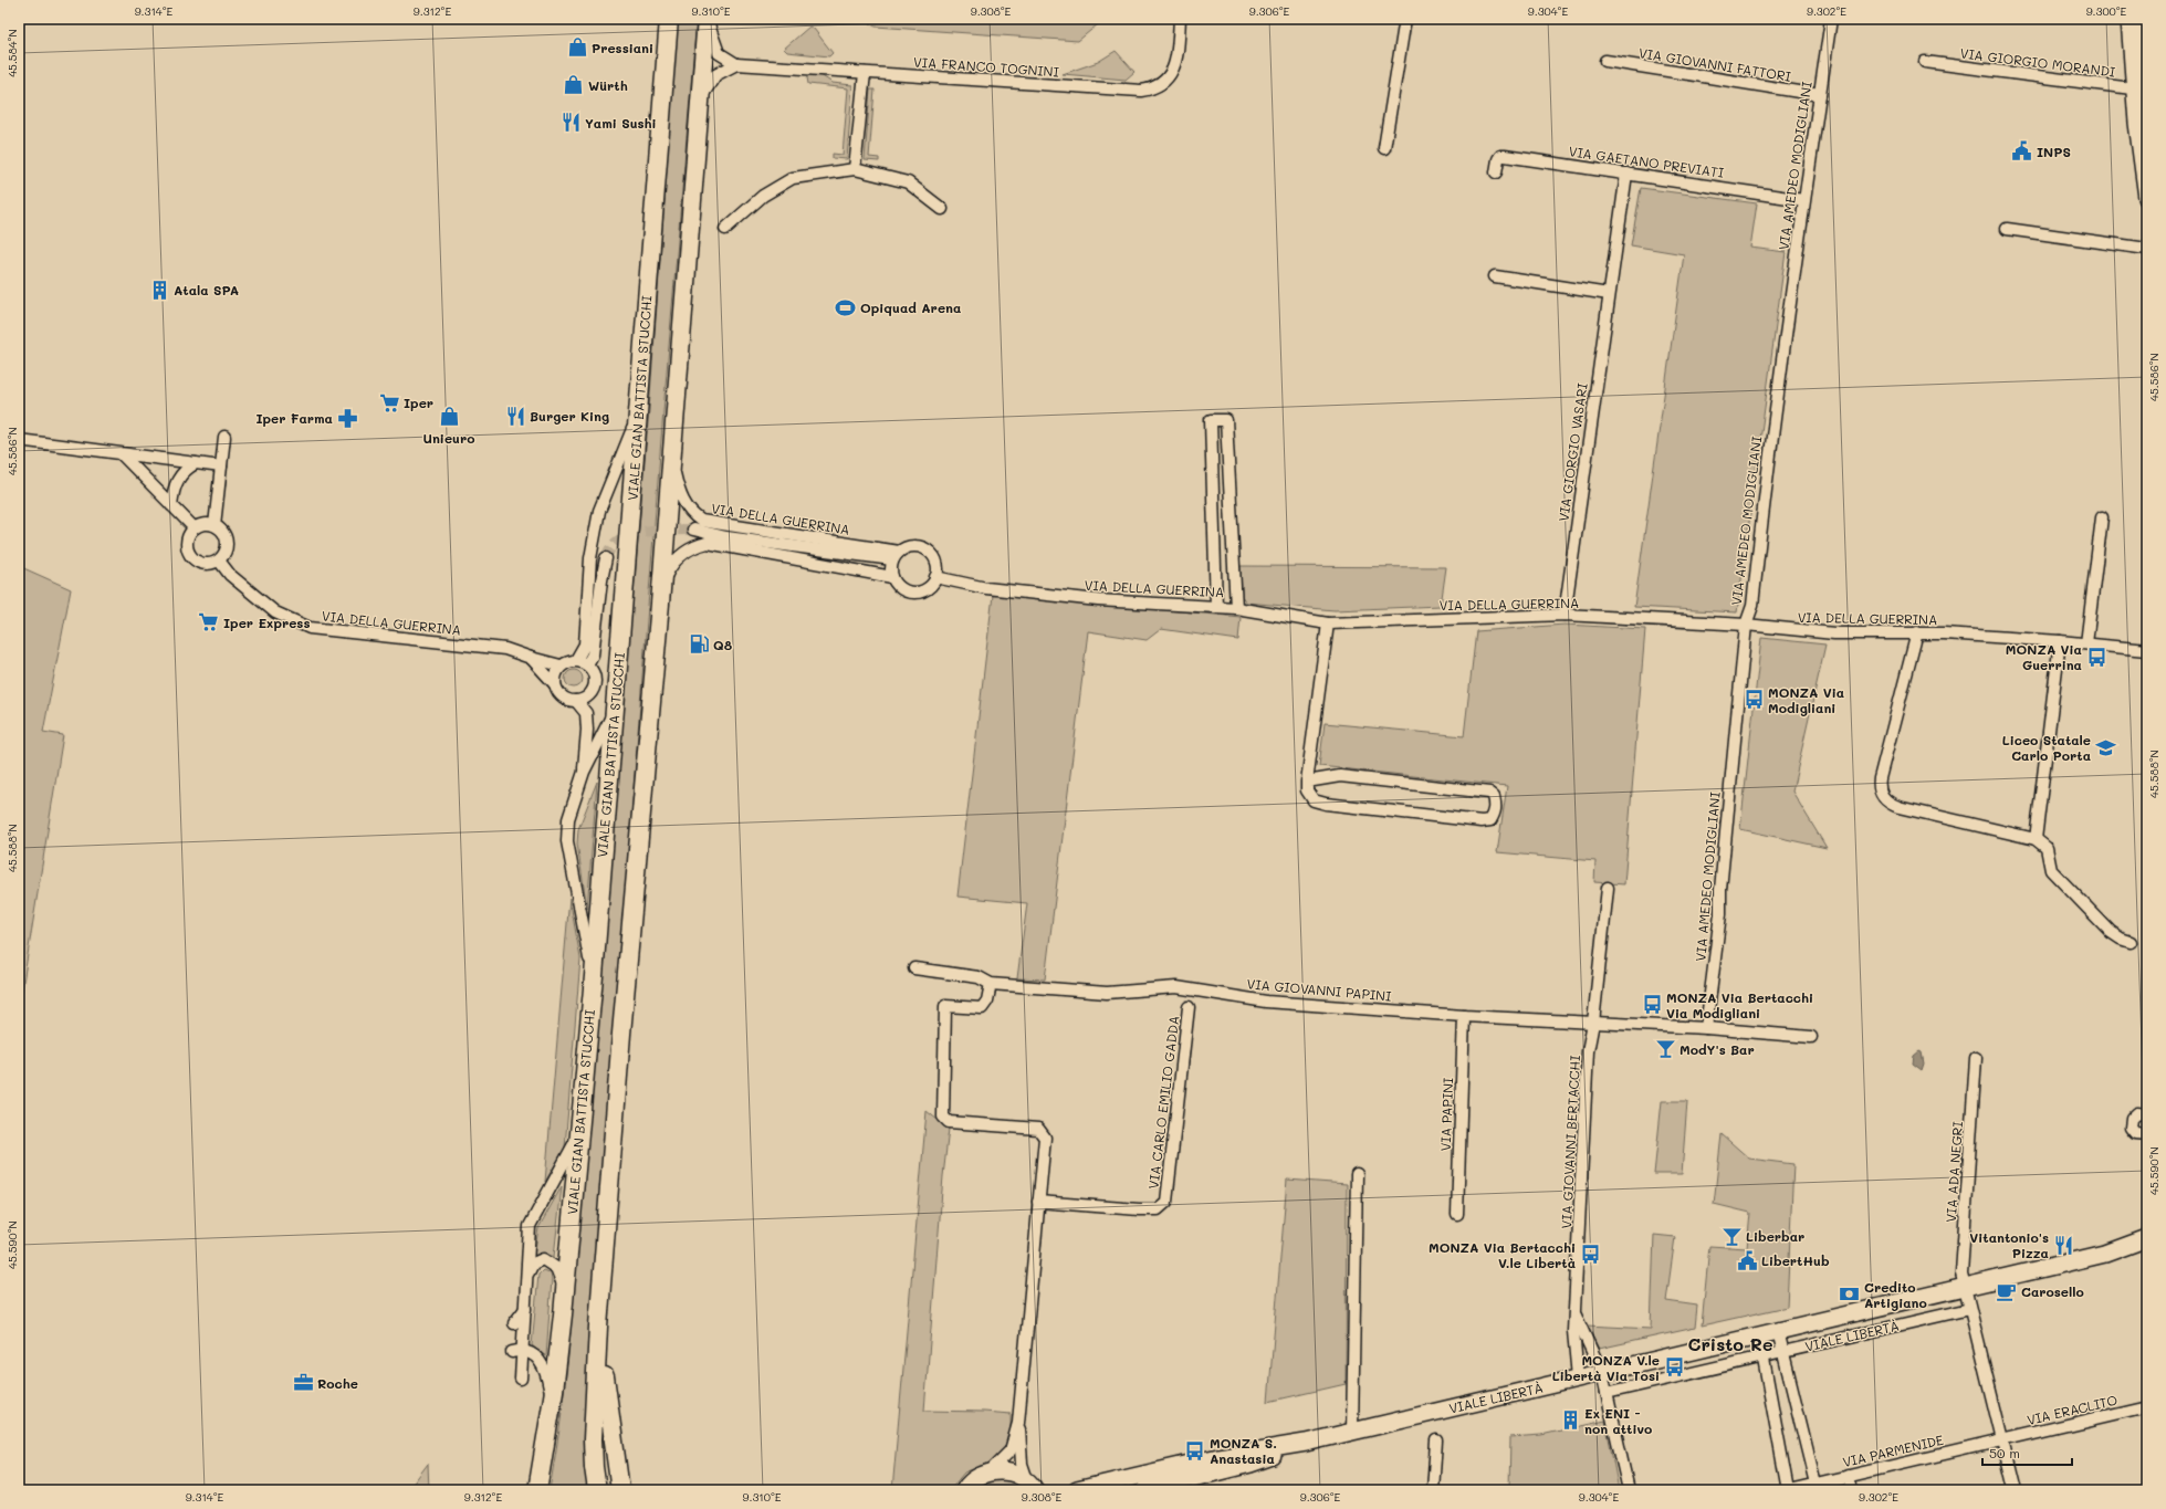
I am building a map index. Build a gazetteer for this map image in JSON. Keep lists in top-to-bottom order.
{
  "streets": {
    "main road": ["VIALE GIAN BATTISTA STUCCHI", "VIALE LIBERTÀ"],
    "street": [
      "VIA GIORGIO MORANDI",
      "VIA GIOVANNI FATTORI",
      "VIA FRANCO TOGNINI",
      "VIA GAETANO PREVIATI",
      "VIA AMEDEO MODIGLIANI",
      "VIA GIORGIO VASARI",
      "VIA DELLA GUERRINA",
      "VIA GIOVANNI PAPINI",
      "VIA CARLO EMILIO GADDA",
      "VIA PAPINI",
      "VIA GIOVANNI BERTACCHI",
      "VIA ADA NEGRI",
      "VIA ERACLITO",
      "VIA PARMENIDE"
    ]
  },
  "crossings": [
    ["VIA GIOVANNI FATTORI", "VIA AMEDEO MODIGLIANI"],
    ["VIA GAETANO PREVIATI", "VIA AMEDEO MODIGLIANI"],
    ["VIA GAETANO PREVIATI", "VIA GIORGIO VASARI"],
    ["VIA AMEDEO MODIGLIANI", "VIA DELLA GUERRINA"],
    ["VIA GIORGIO VASARI", "VIA DELLA GUERRINA"],
    ["VIA GIOVANNI PAPINI", "VIA PAPINI"],
    ["VIA GIOVANNI PAPINI", "VIA GIOVANNI BERTACCHI"],
    ["VIA GIOVANNI BERTACCHI", "VIALE LIBERTÀ"],
    ["VIA ADA NEGRI", "VIALE LIBERTÀ"],
    ["VIA ADA NEGRI", "VIA ERACLITO"],
    ["VIA ADA NEGRI", "VIA PARMENIDE"],
    ["VIA ERACLITO", "VIA PARMENIDE"]
  ],
  "districts": ["Cristo Re"],
  "places": {
    "shop": ["Pressiani", "Würth", "Unieuro"],
    "restaurant": ["Yami Sushi", "Burger King", "Vitantonio's Pizza"],
    "public building": ["INPS", "LibertHub"],
    "building": ["Atala SPA", "Ex ENI - non attivo"],
    "sports": ["Opiquad Arena"],
    "supermarket": ["Iper", "Iper Express"],
    "pharmacy": ["Iper Farma"],
    "fuel station": ["Q8"],
    "bus stop": [
      "MONZA Via Guerrina",
      "MONZA Via Modigliani",
      "MONZA Via Bertacchi Via Modigliani",
      "MONZA Via Bertacchi V.le Libertà",
      "MONZA V.le Libertà Via Tosi",
      "MONZA S. Anastasia"
    ],
    "school or university": ["Liceo Statale Carlo Porta"],
    "bar": ["ModY's Bar", "Liberbar"],
    "cafe": ["Carosello"],
    "bank": ["Credito Artigiano"],
    "office": ["Roche"]
  },
  "scale_bar": "50 m",
  "coordinates": [
    "9.314°E",
    "9.312°E",
    "9.310°E",
    "9.308°E",
    "9.306°E",
    "9.304°E",
    "9.302°E",
    "9.300°E",
    "45.584°N",
    "45.586°N",
    "45.588°N",
    "45.590°N"
  ]
}
